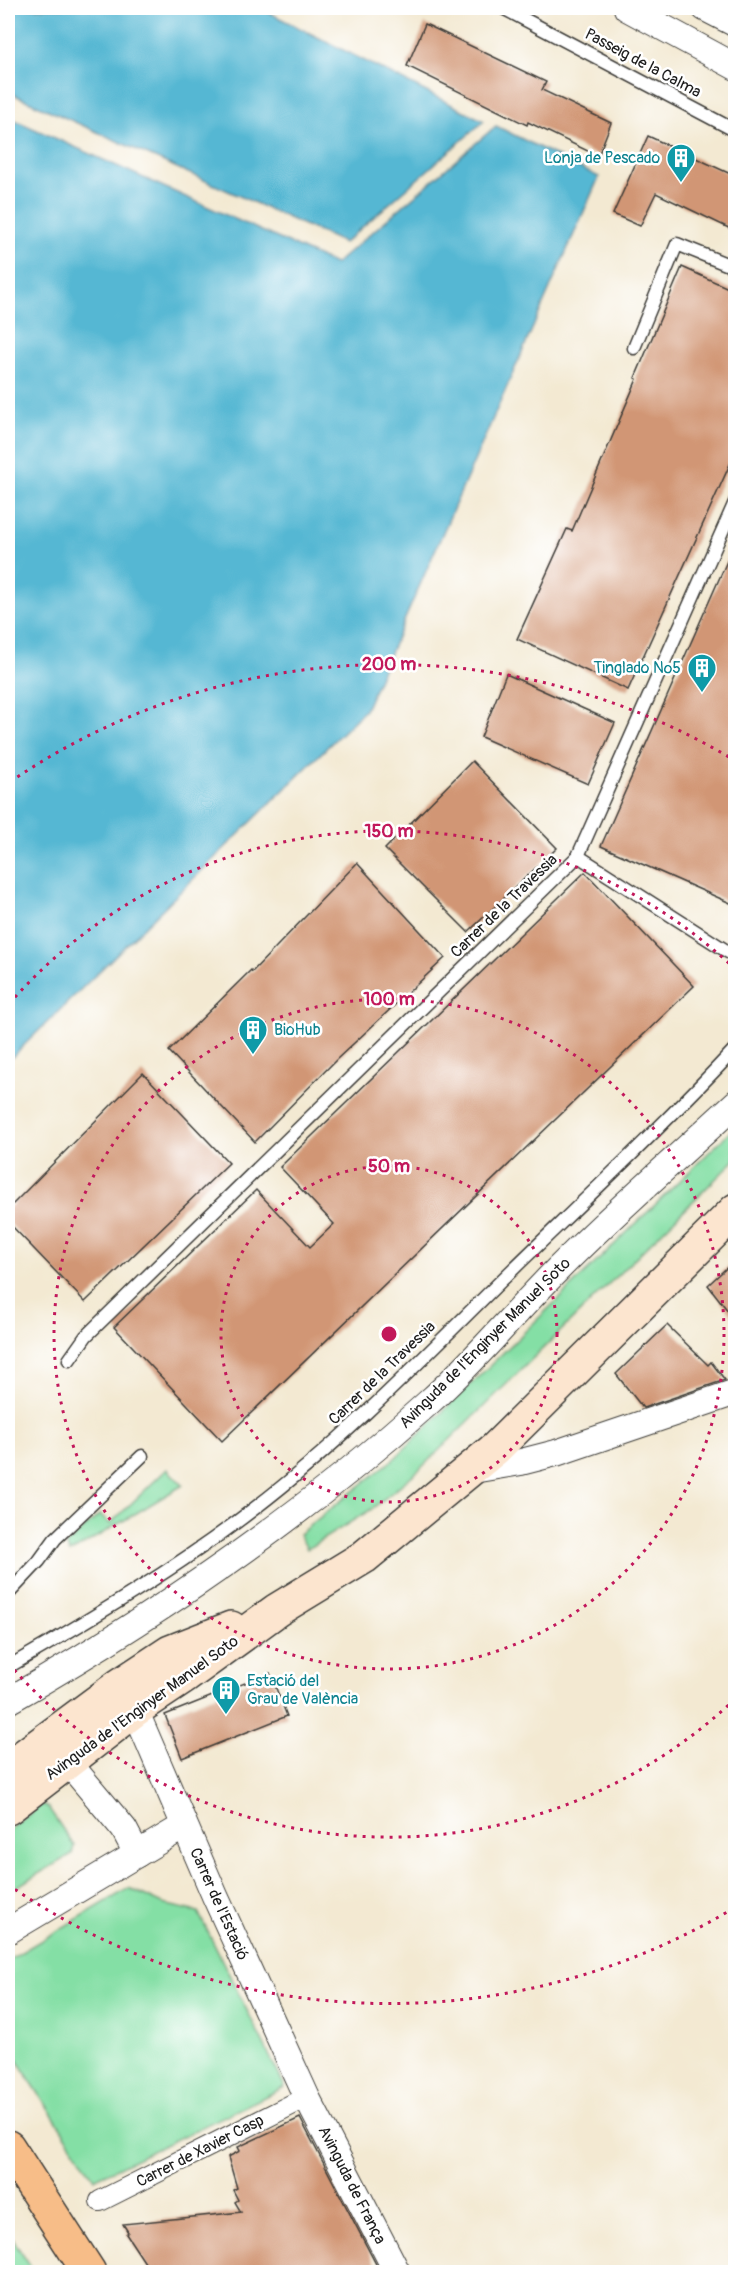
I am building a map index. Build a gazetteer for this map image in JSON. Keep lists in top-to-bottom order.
{
  "streets": {
    "main road": ["Avinguda de l'Enginyer Manuel Soto"],
    "street": ["Carrer de l'Estació", "Carrer de Xavier Casp", "Avinguda de França"],
    "lane": ["Passeig de la Calma", "Carrer de la Travessia"]
  },
  "crossings": [
    ["Avinguda de l'Enginyer Manuel Soto", "Carrer de l'Estació"],
    ["Carrer de l'Estació", "Carrer de Xavier Casp"],
    ["Carrer de l'Estació", "Avinguda de França"],
    ["Carrer de Xavier Casp", "Avinguda de França"]
  ],
  "places": {
    "building": [
      "Lonja de Pescado",
      "Tinglado Nº5",
      "BioHub",
      "Estació del Grau de València"
    ]
  },
  "rings": [
    "200 m",
    "150 m",
    "100 m",
    "50 m"
  ]
}
